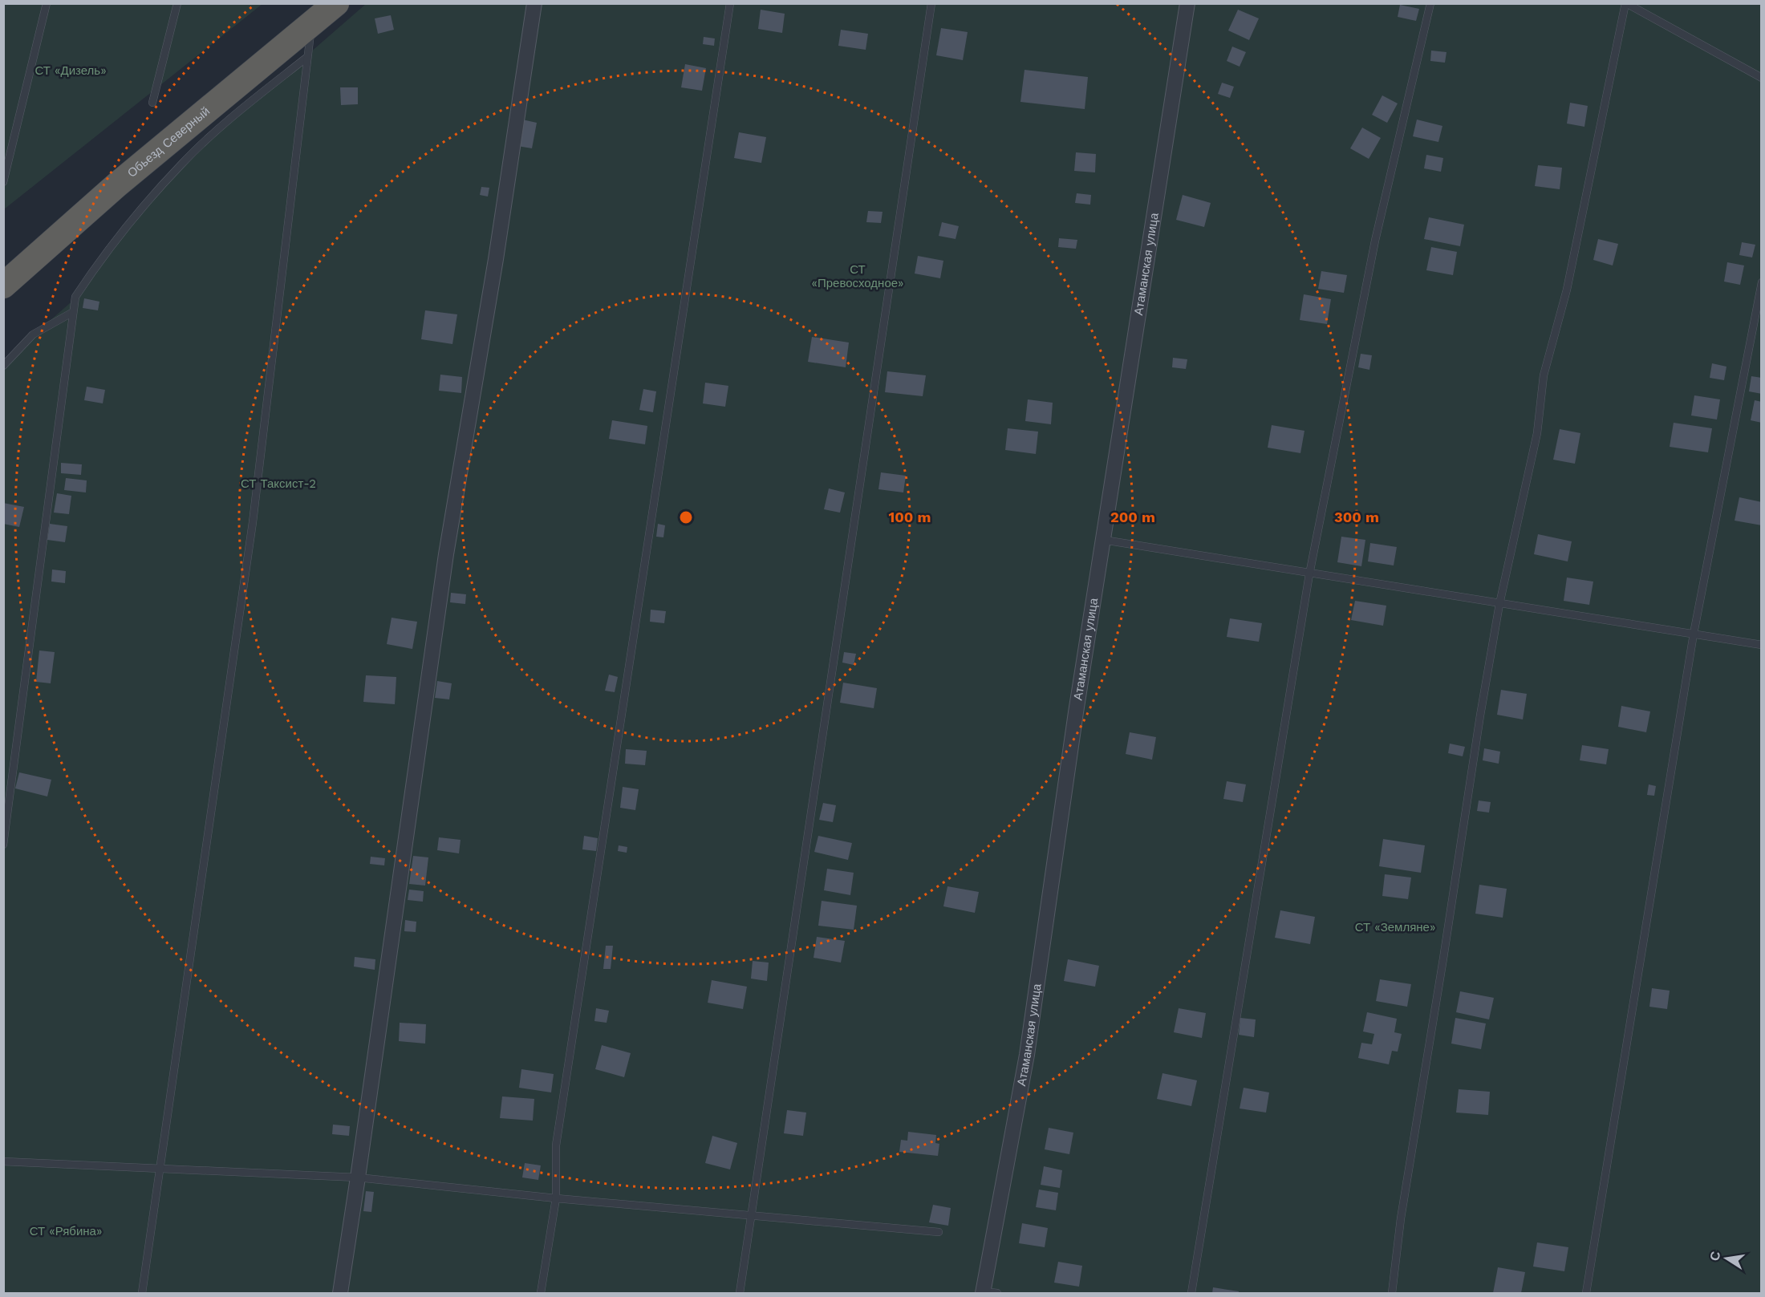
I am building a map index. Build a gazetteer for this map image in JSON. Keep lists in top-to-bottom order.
{
  "streets": {
    "highway": ["Обьезд Северный"],
    "street": ["Атаманская улица"]
  },
  "parks": [
    "СТ «Дизель»",
    "СТ «Превосходное»",
    "СТ Таксист-2",
    "СТ «Земляне»",
    "СТ «Рябина»"
  ],
  "north": "left",
  "rings": ["100 m", "200 m", "300 m"]
}
